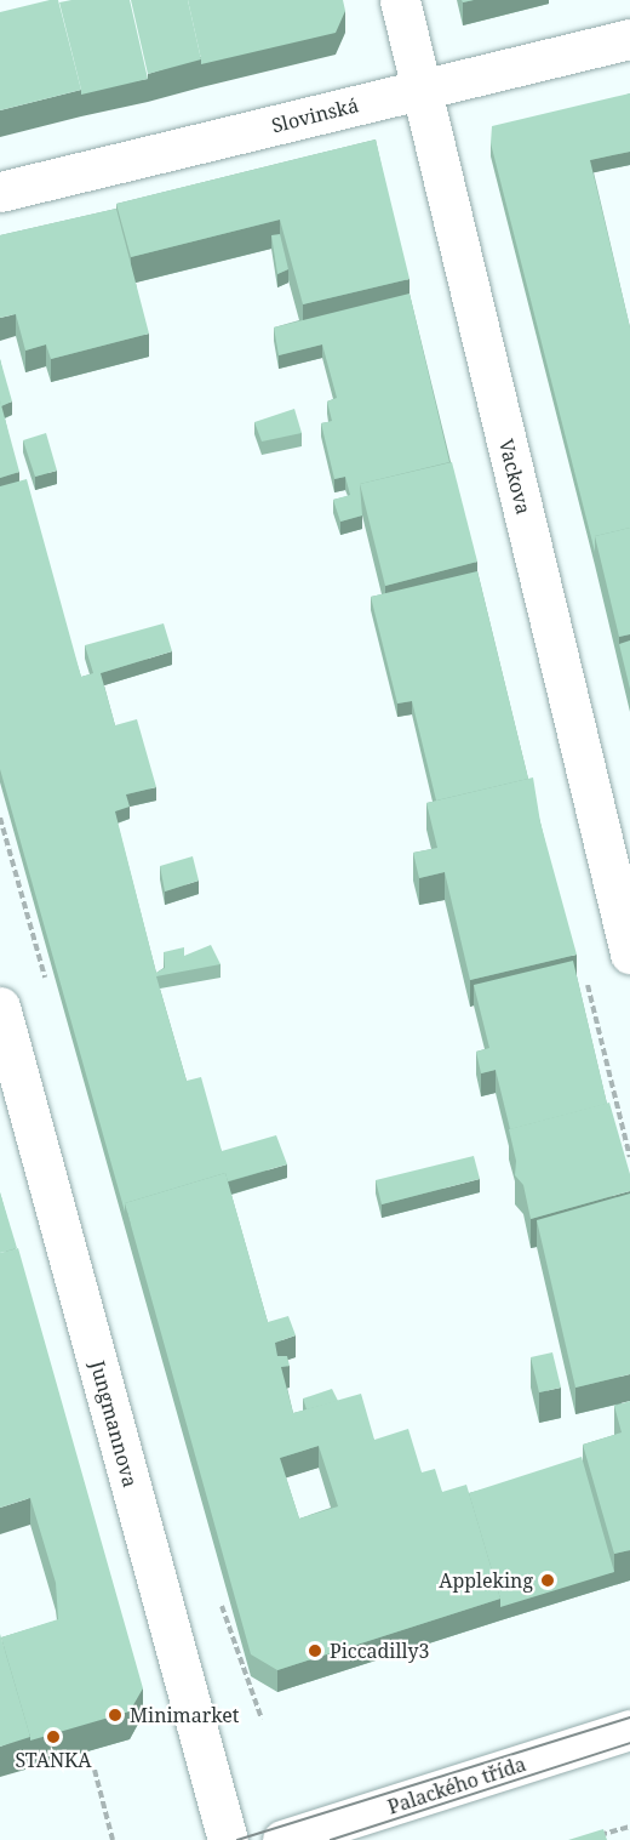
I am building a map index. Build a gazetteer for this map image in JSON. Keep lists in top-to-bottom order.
{
  "streets": {
    "street": [
      "Slovinská",
      "Vackova",
      "Jungmannova",
      "Palackého třída"
    ]
  },
  "crossings": [
    ["Slovinská", "Vackova"]
  ],
  "places": [
    "Appleking",
    "Piccadilly3",
    "Minimarket",
    "STANKA"
  ]
}
